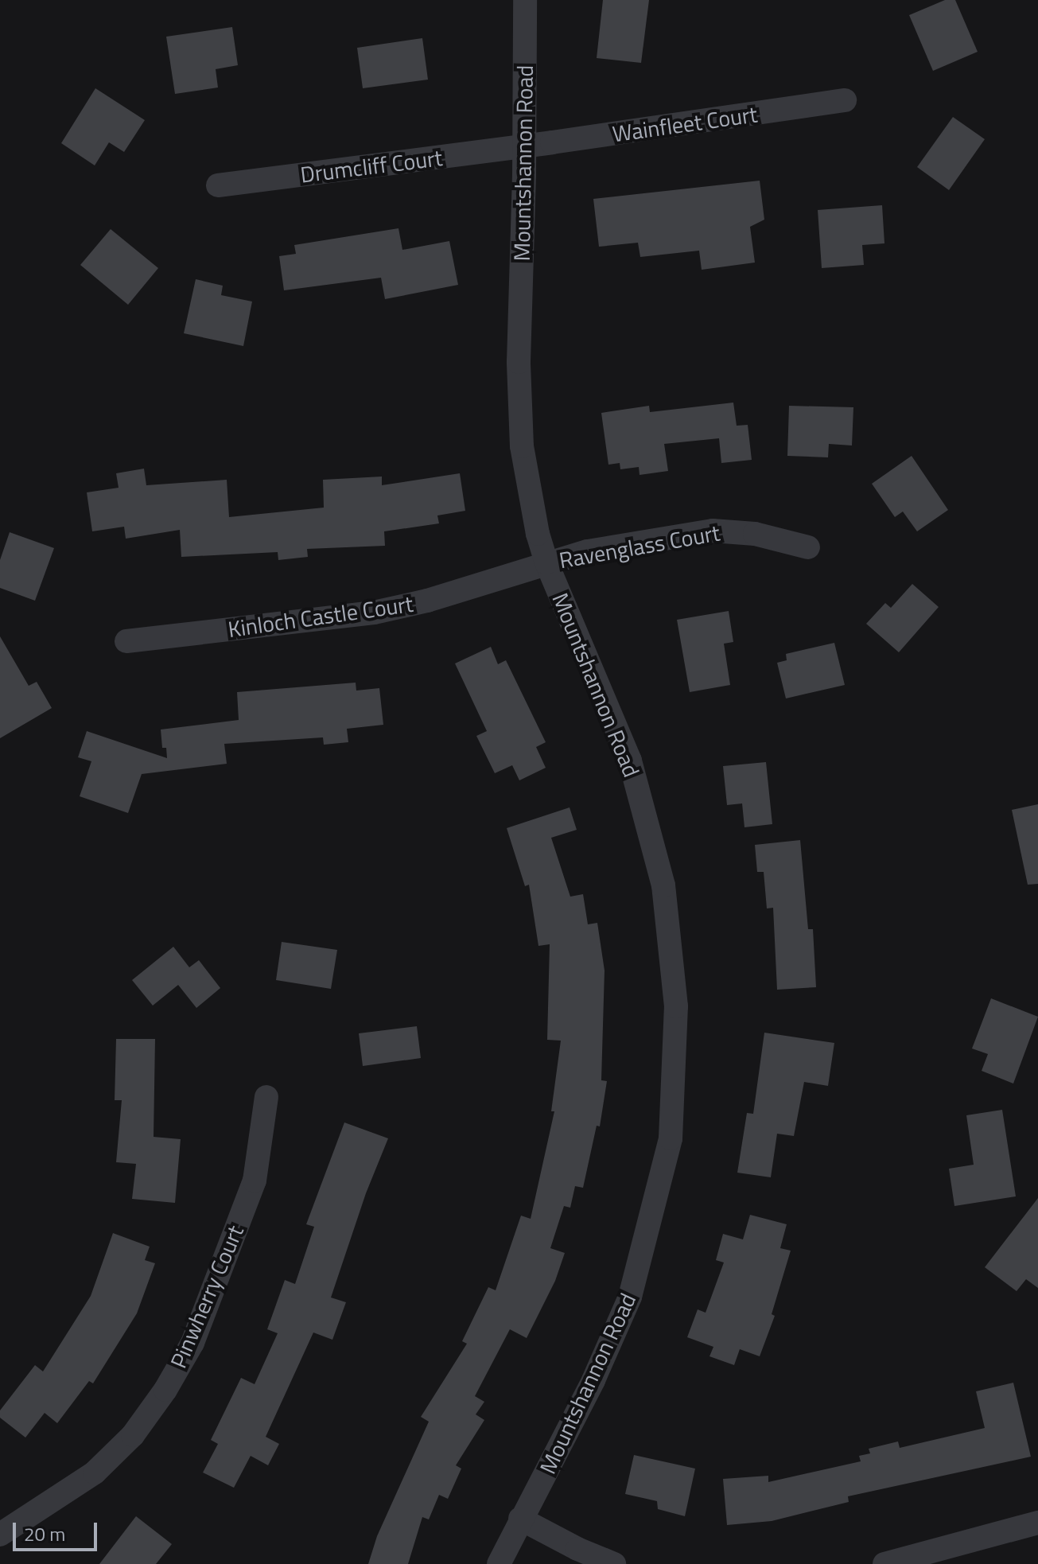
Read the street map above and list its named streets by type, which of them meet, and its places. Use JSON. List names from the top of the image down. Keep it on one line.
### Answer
{"streets":{"street":["Wainfleet Court","Mountshannon Road","Drumcliff Court","Ravenglass Court","Kinloch Castle Court","Pinwherry Court"]},"crossings":[["Wainfleet Court","Mountshannon Road"],["Wainfleet Court","Drumcliff Court"],["Mountshannon Road","Drumcliff Court"],["Mountshannon Road","Ravenglass Court"],["Mountshannon Road","Kinloch Castle Court"],["Ravenglass Court","Kinloch Castle Court"]],"scale_bar":"20 m"}
